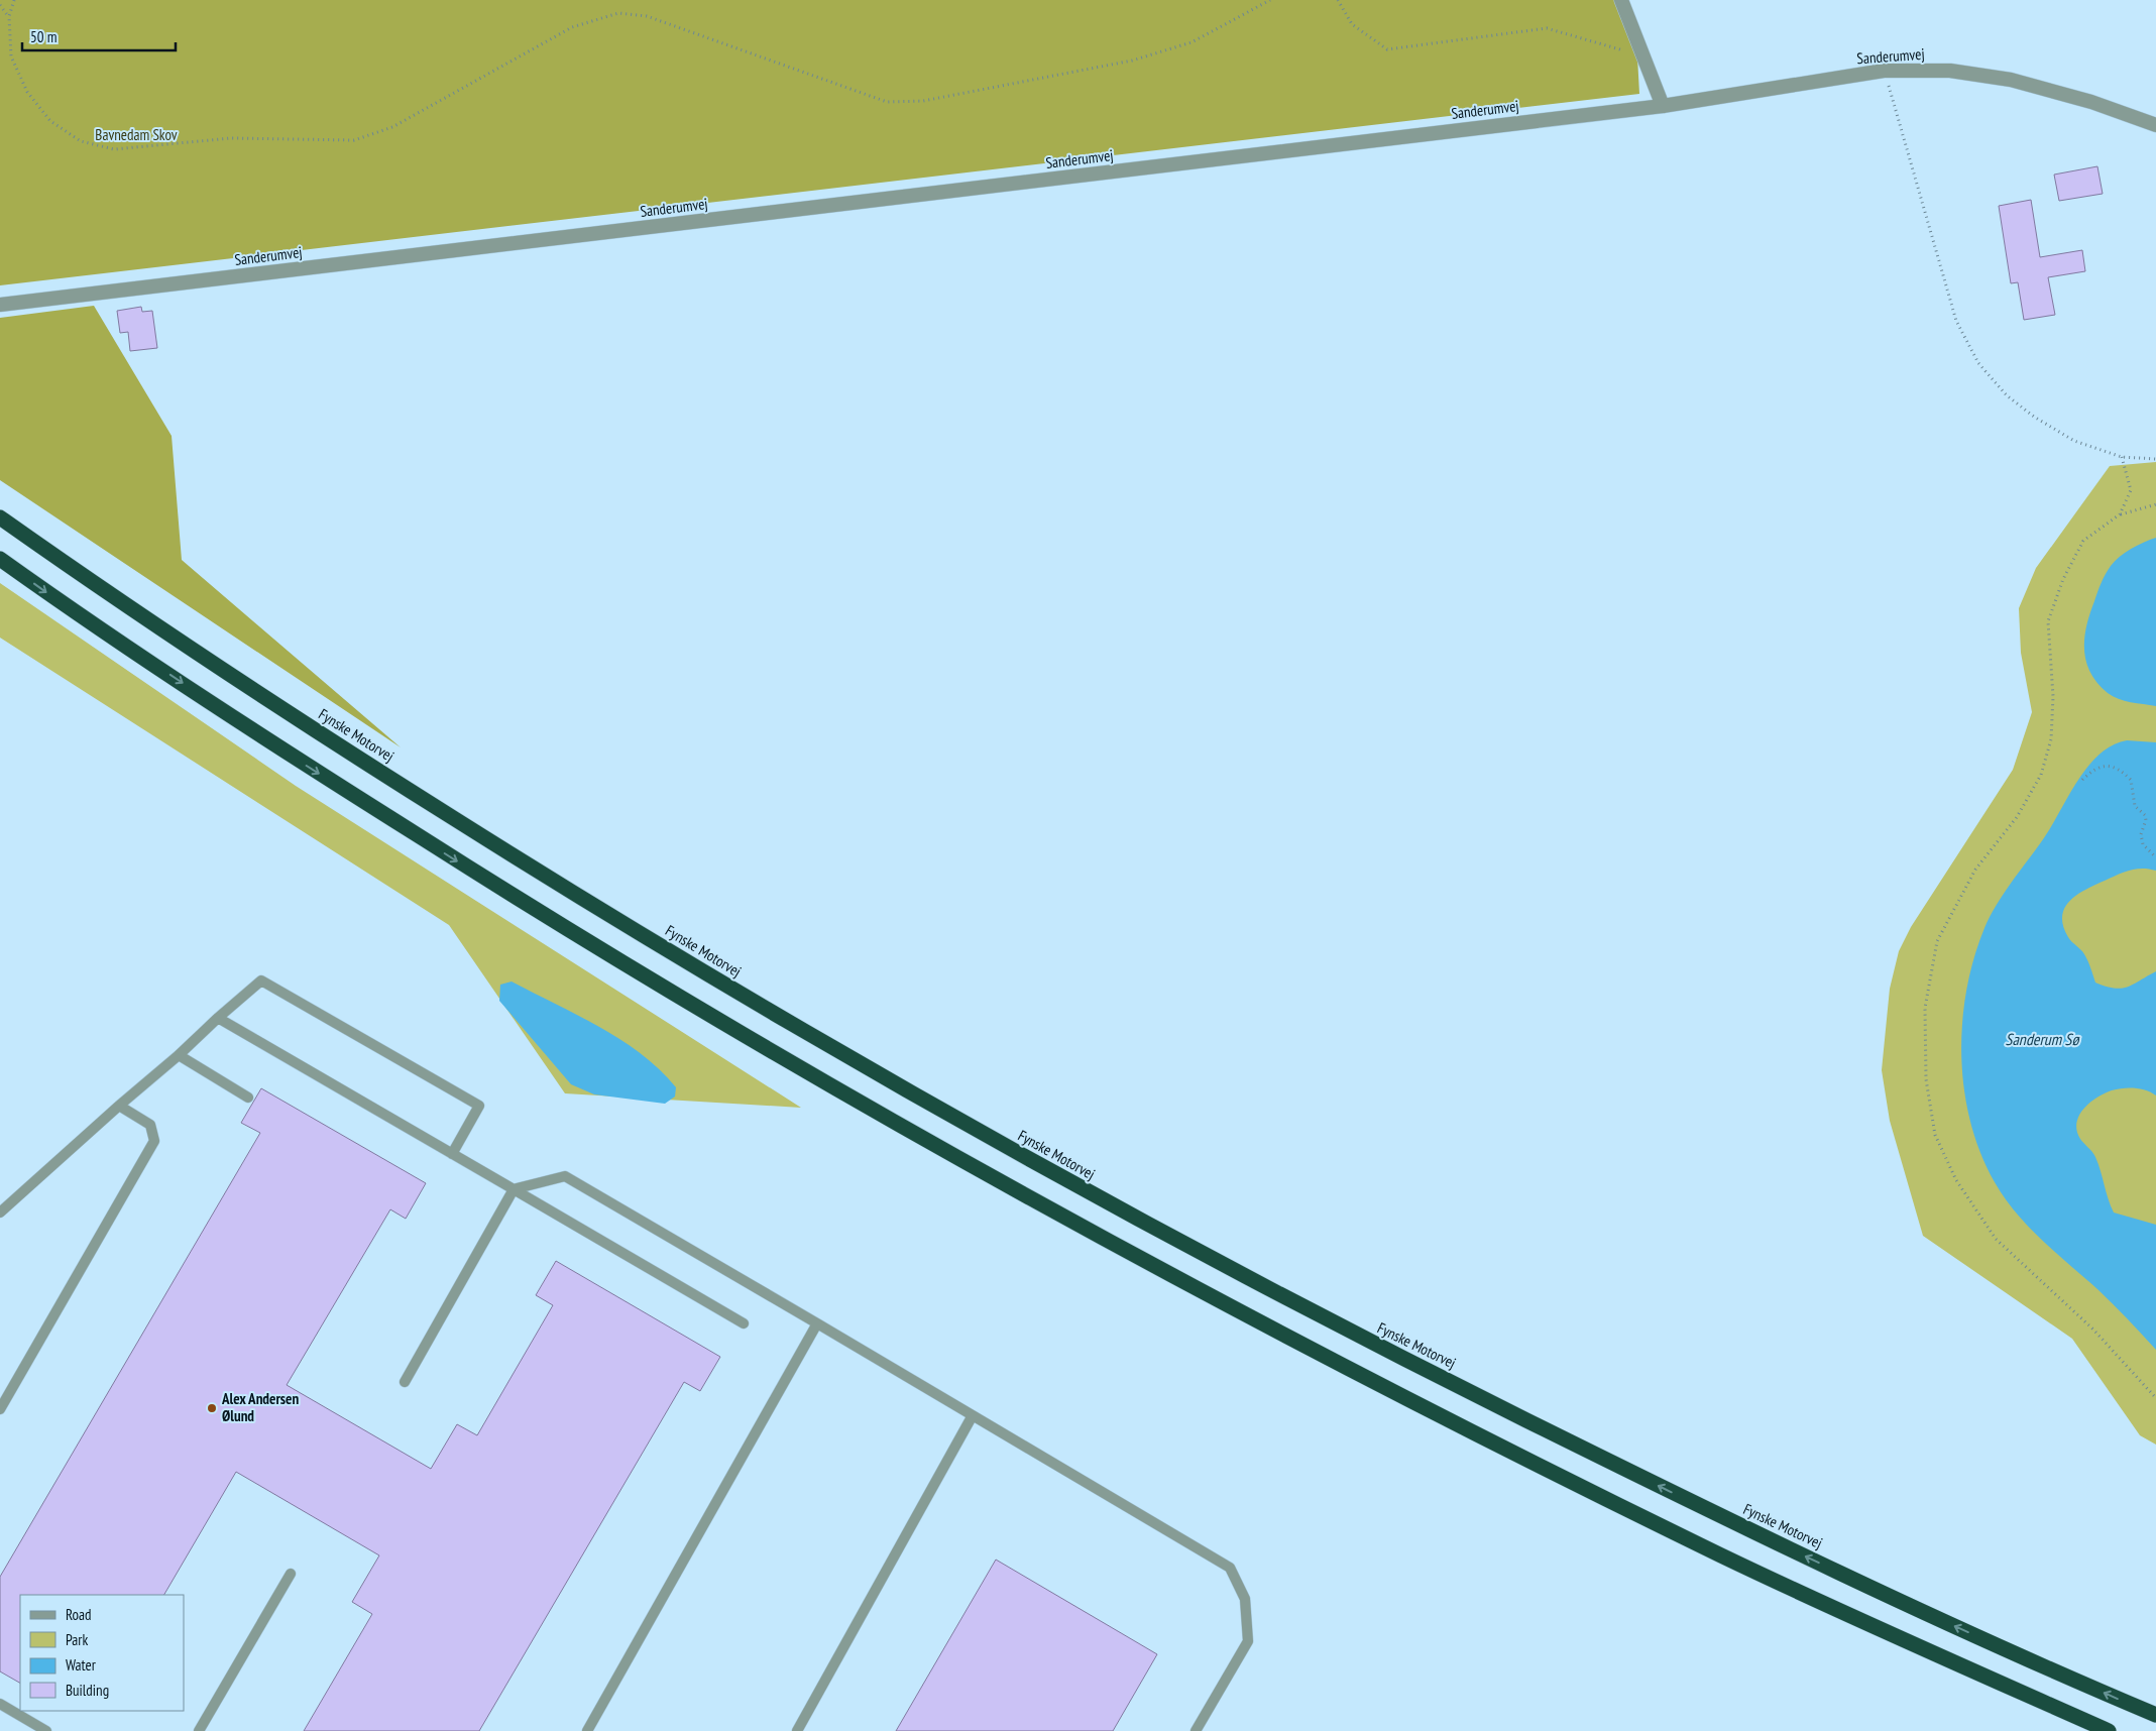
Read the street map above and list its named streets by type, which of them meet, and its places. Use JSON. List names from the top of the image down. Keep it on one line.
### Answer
{"streets":{"highway":["Fynske Motorvej"],"street":["Sanderumvej"]},"water":["Sanderum Sø"],"parks":["Bavnedam Skov"],"places":["Alex Andersen Ølund"],"legend":["Road","Park","Water","Building"],"scale_bar":"50 m"}
